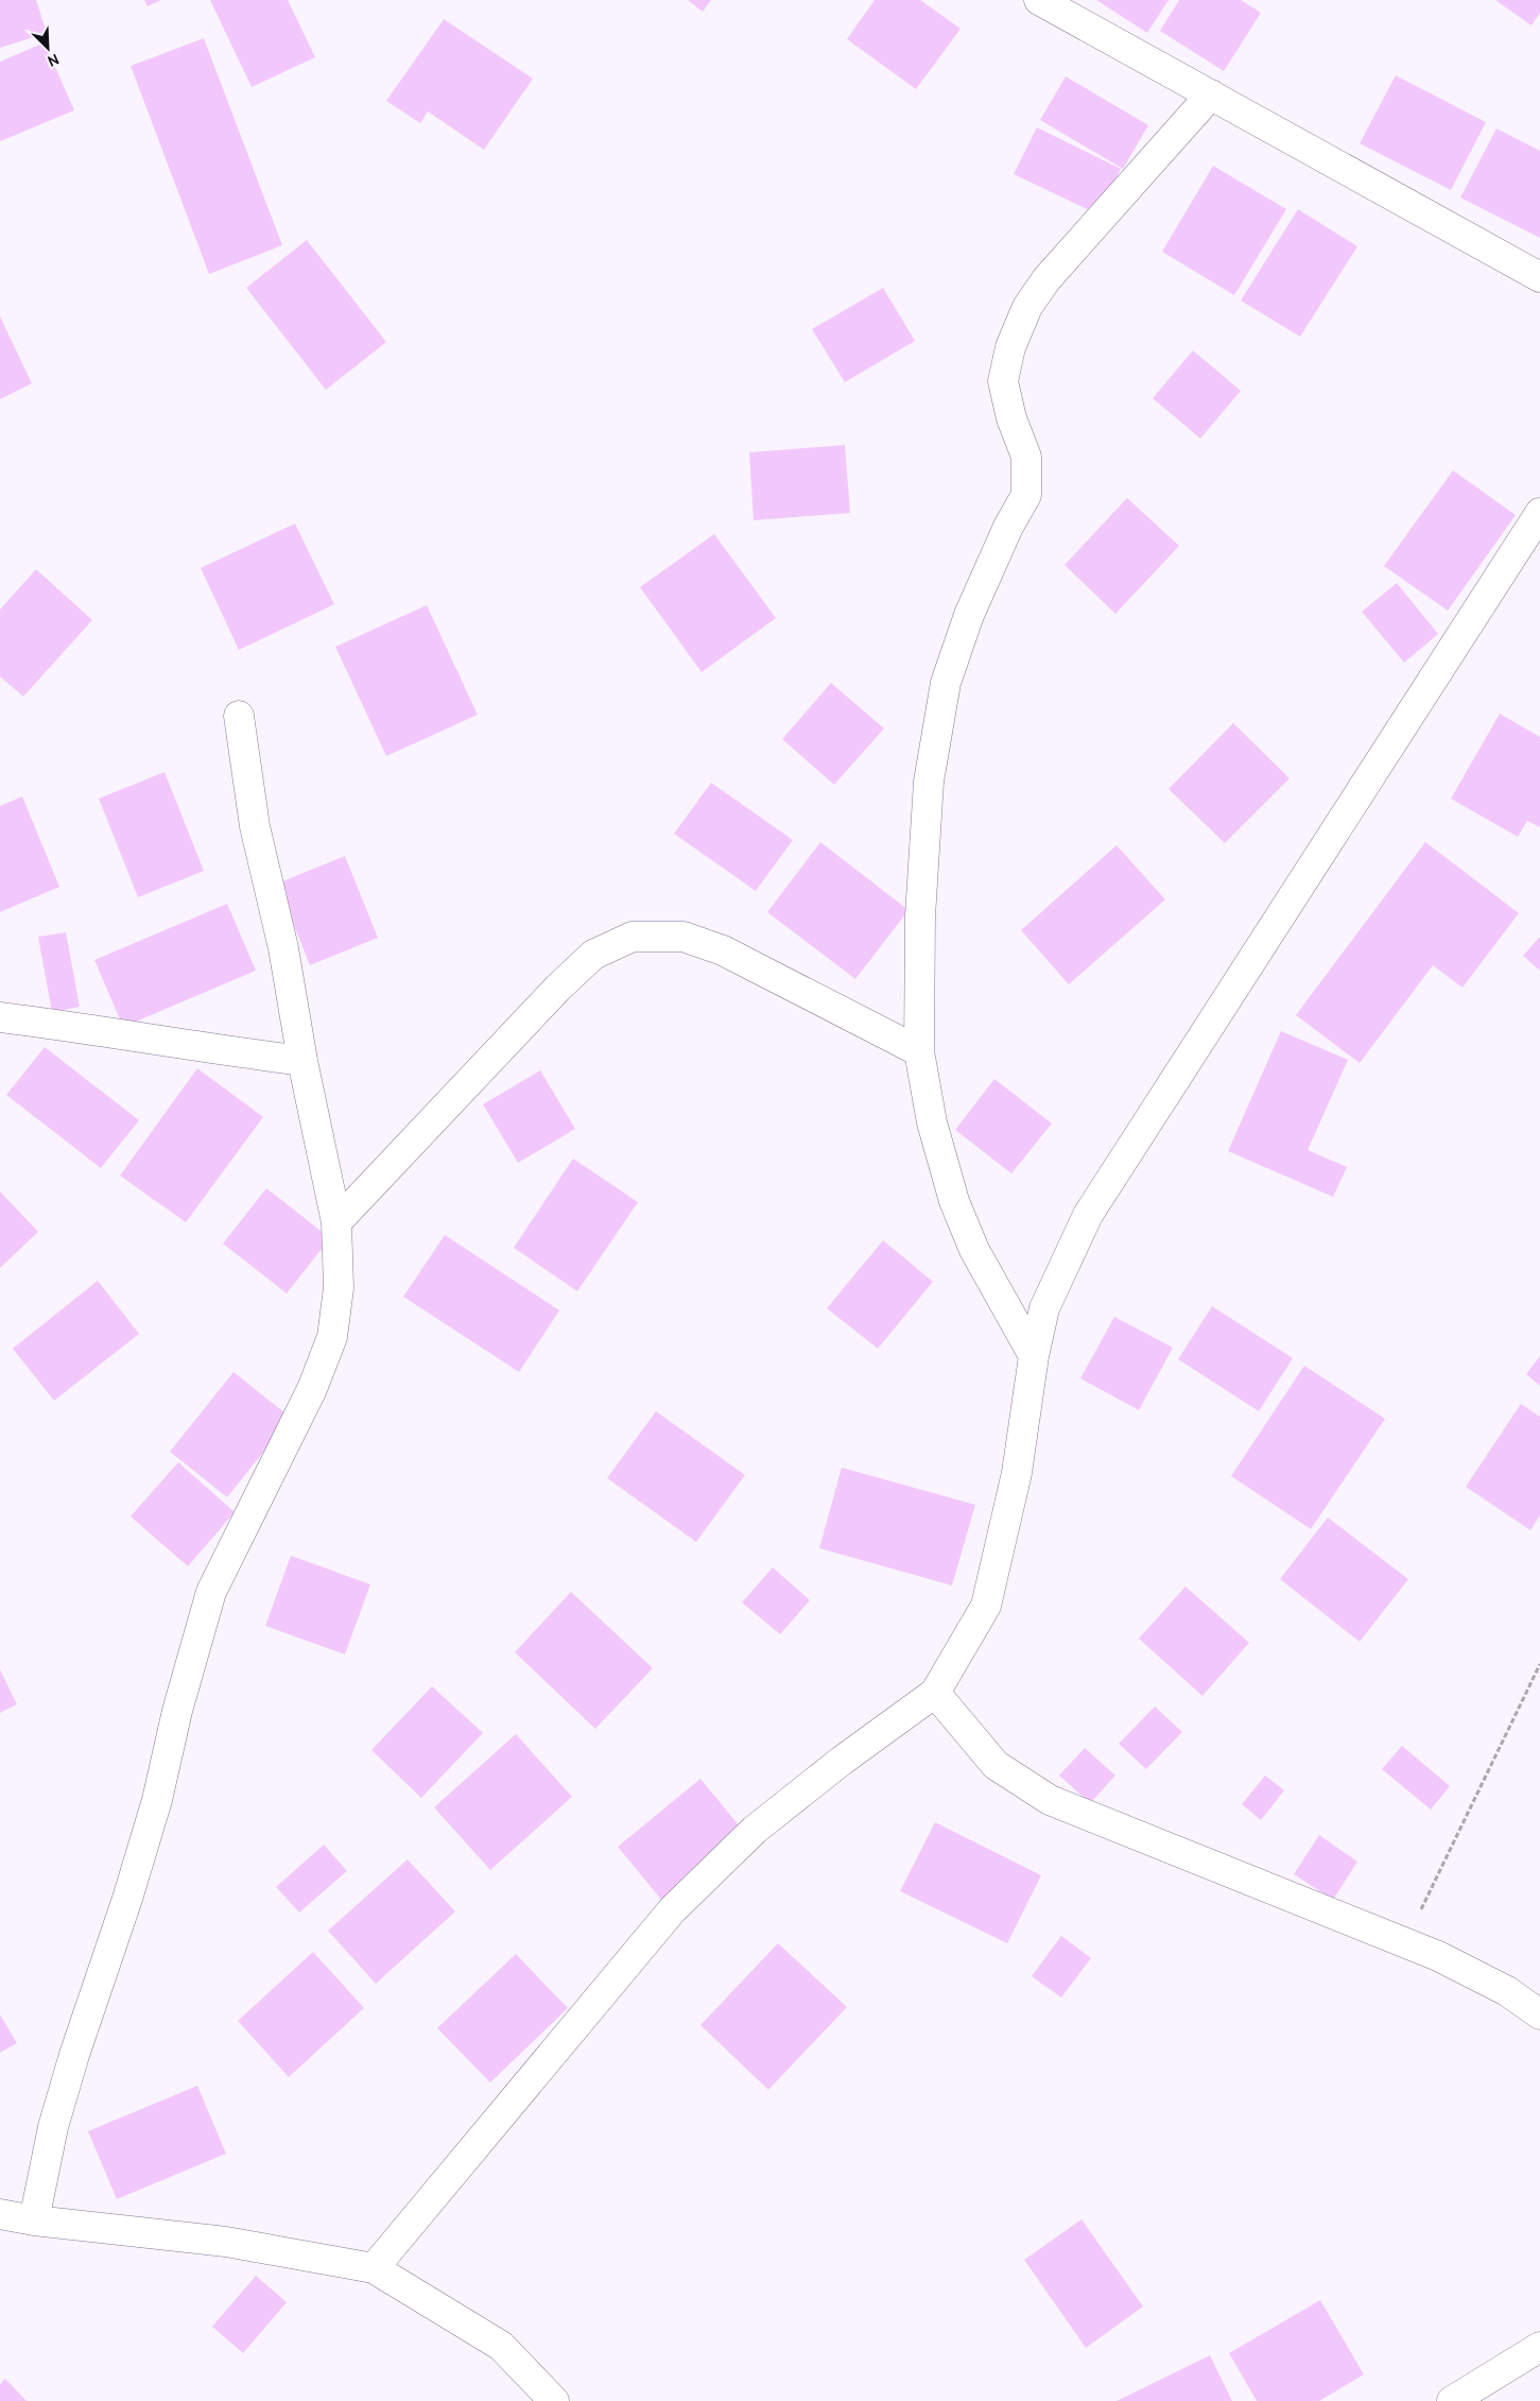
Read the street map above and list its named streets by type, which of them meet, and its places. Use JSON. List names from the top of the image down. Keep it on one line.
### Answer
{"north":"bottom right"}
